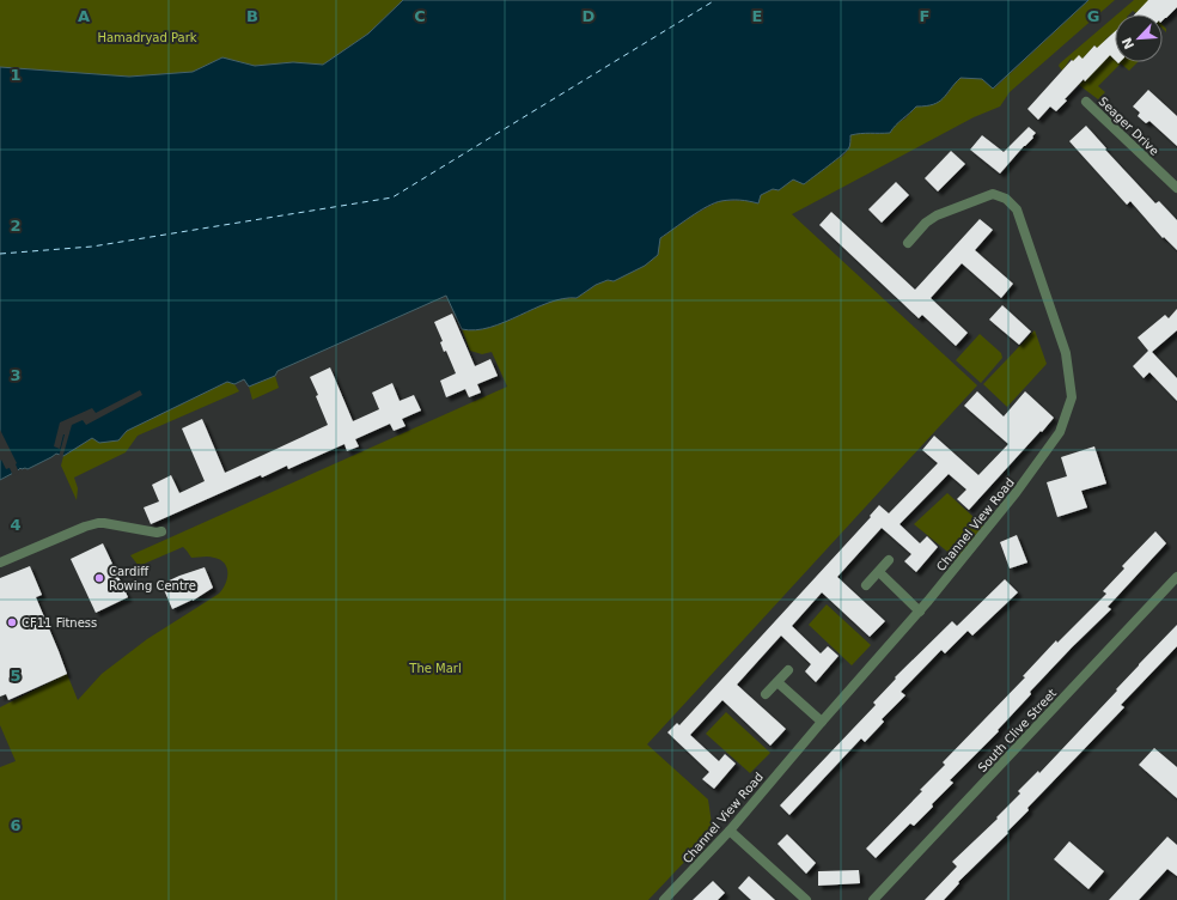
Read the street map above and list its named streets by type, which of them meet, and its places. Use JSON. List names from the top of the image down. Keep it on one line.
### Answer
{"streets":{"street":["Seager Drive","Channel View Road","South Clive Street"]},"parks":["Hamadryad Park","The Marl"],"places":["Cardiff Rowing Centre","CF11 Fitness"],"north":"bottom left","grid":{"columns":["A","B","C","D","E","F","G"],"rows":["1","2","3","4","5","6"]}}
